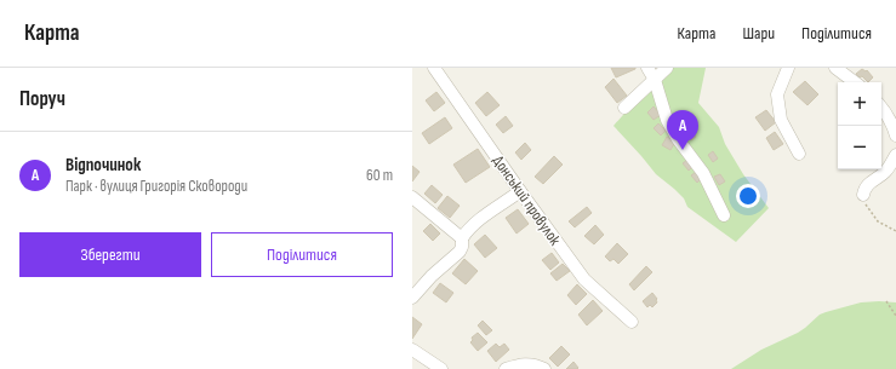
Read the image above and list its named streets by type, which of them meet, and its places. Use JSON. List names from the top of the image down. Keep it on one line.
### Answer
{"streets":{"street":["Донський провулок"]},"page":{"header":"Карта","nav":["Карта","Шари","Поділитися"],"heading":"Поруч","map_buttons":["+","−"],"pins":"A","list":[{"mark":"A","name":"Відпочинок","note":"Парк · вулиця Григорія Сковороди","value":"60 m"}],"buttons":["Зберегти","Поділитися"]}}
